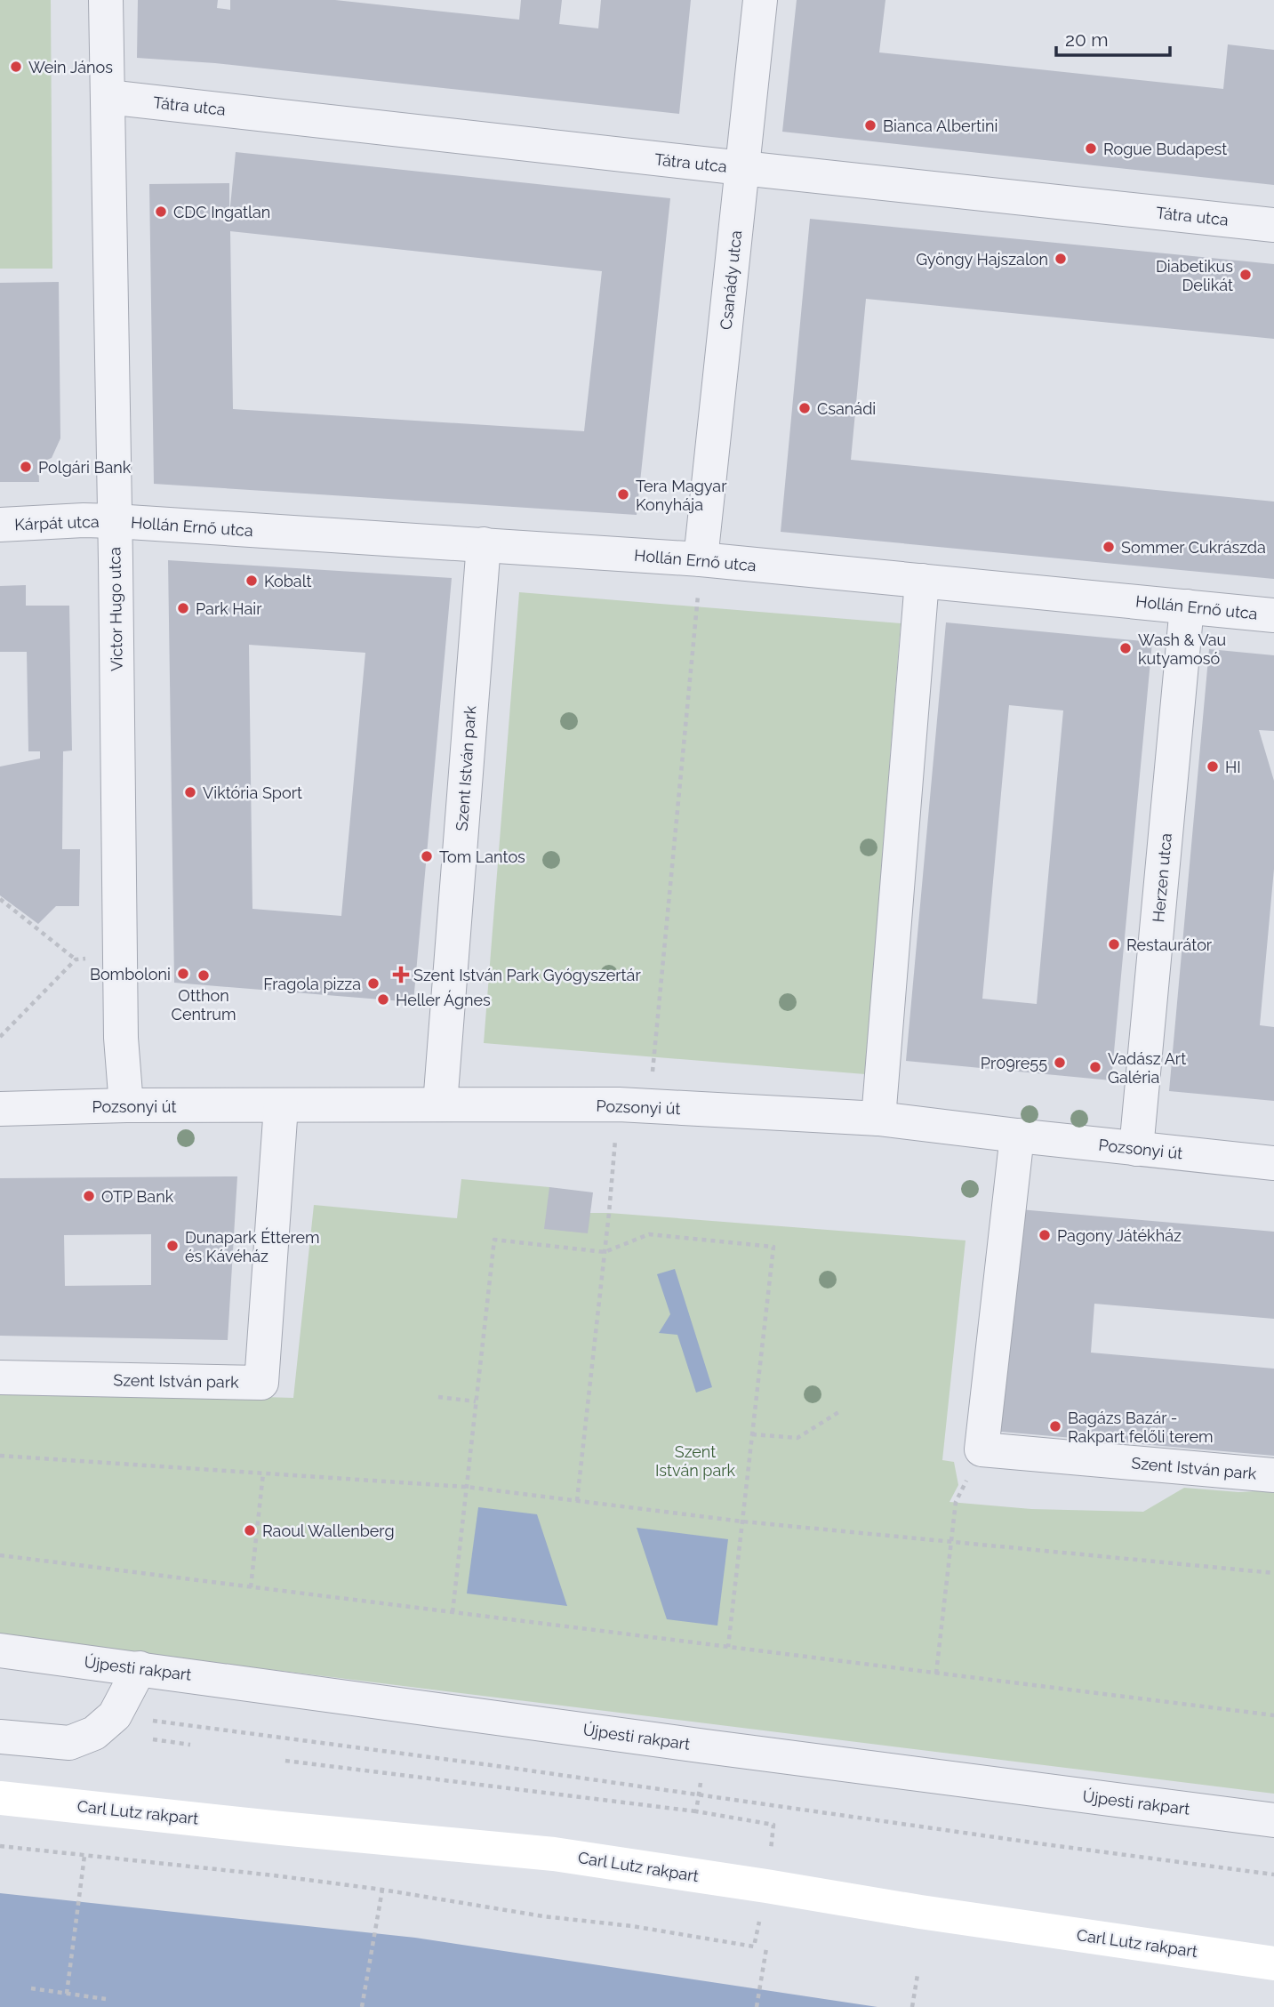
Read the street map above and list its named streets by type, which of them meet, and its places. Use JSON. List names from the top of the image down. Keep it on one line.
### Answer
{"streets":{"main road":["Carl Lutz rakpart"],"street":["Tátra utca","Csanády utca","Kárpát utca","Hollán Ernő utca","Victor Hugo utca","Szent István park","Herzen utca","Pozsonyi út","Újpesti rakpart"]},"crossings":[["Tátra utca","Csanády utca"],["Tátra utca","Victor Hugo utca"],["Csanády utca","Hollán Ernő utca"],["Kárpát utca","Hollán Ernő utca"],["Kárpát utca","Victor Hugo utca"],["Hollán Ernő utca","Victor Hugo utca"],["Hollán Ernő utca","Szent István park"],["Hollán Ernő utca","Herzen utca"],["Victor Hugo utca","Pozsonyi út"],["Szent István park","Pozsonyi út"],["Herzen utca","Pozsonyi út"]],"parks":["Szent István park"],"places":{"other":["Wein János","Bianca Albertini","Rogue Budapest","CDC Ingatlan","Gyöngy Hajszalon","Diabetikus Delikát","Csanádi","Polgári Bank","Tera Magyar Konyhája","Sommer Cukrászda","Kobalt","Park Hair","Wash & Vau kutyamosó","HI","Viktória Sport","Tom Lantos","Restaurátor","Bomboloni","Otthon Centrum","Fragola pizza","Heller Ágnes","Pr09re55","Vadász Art Galéria","OTP Bank","Pagony Játékház","Dunapark Étterem és Kávéház","Bagázs Bazár - Rakpart felőli terem","Raoul Wallenberg"],"health":["Szent István Park Gyógyszertár"]},"scale_bar":"20 m"}
